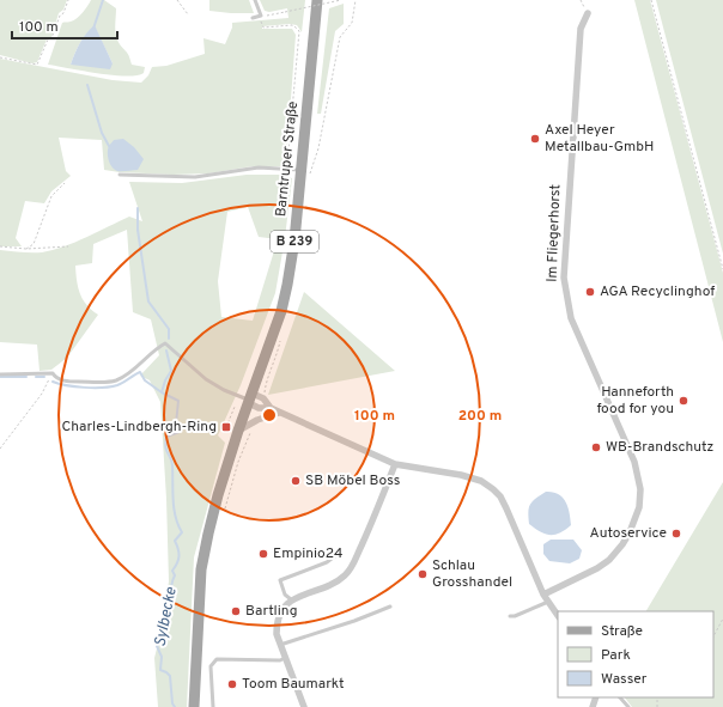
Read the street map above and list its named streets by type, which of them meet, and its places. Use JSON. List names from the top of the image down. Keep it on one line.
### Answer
{"streets":{"main road":["Barntruper Straße","B 239"],"street":["Im Fliegerhorst"]},"water":["Sylbecke"],"places":{"other":["Axel Heyer Metallbau-GmbH","AGA Recyclinghof","Hanneforth food for you","WB-Brandschutz","SB Möbel Boss","Autoservice","Empinio24","Schlau Grosshandel","Bartling","Toom Baumarkt"],"transit":["Charles-Lindbergh-Ring"]},"legend":["Straße","Park","Wasser"],"scale_bar":"100 m","rings":["100 m","200 m"]}
